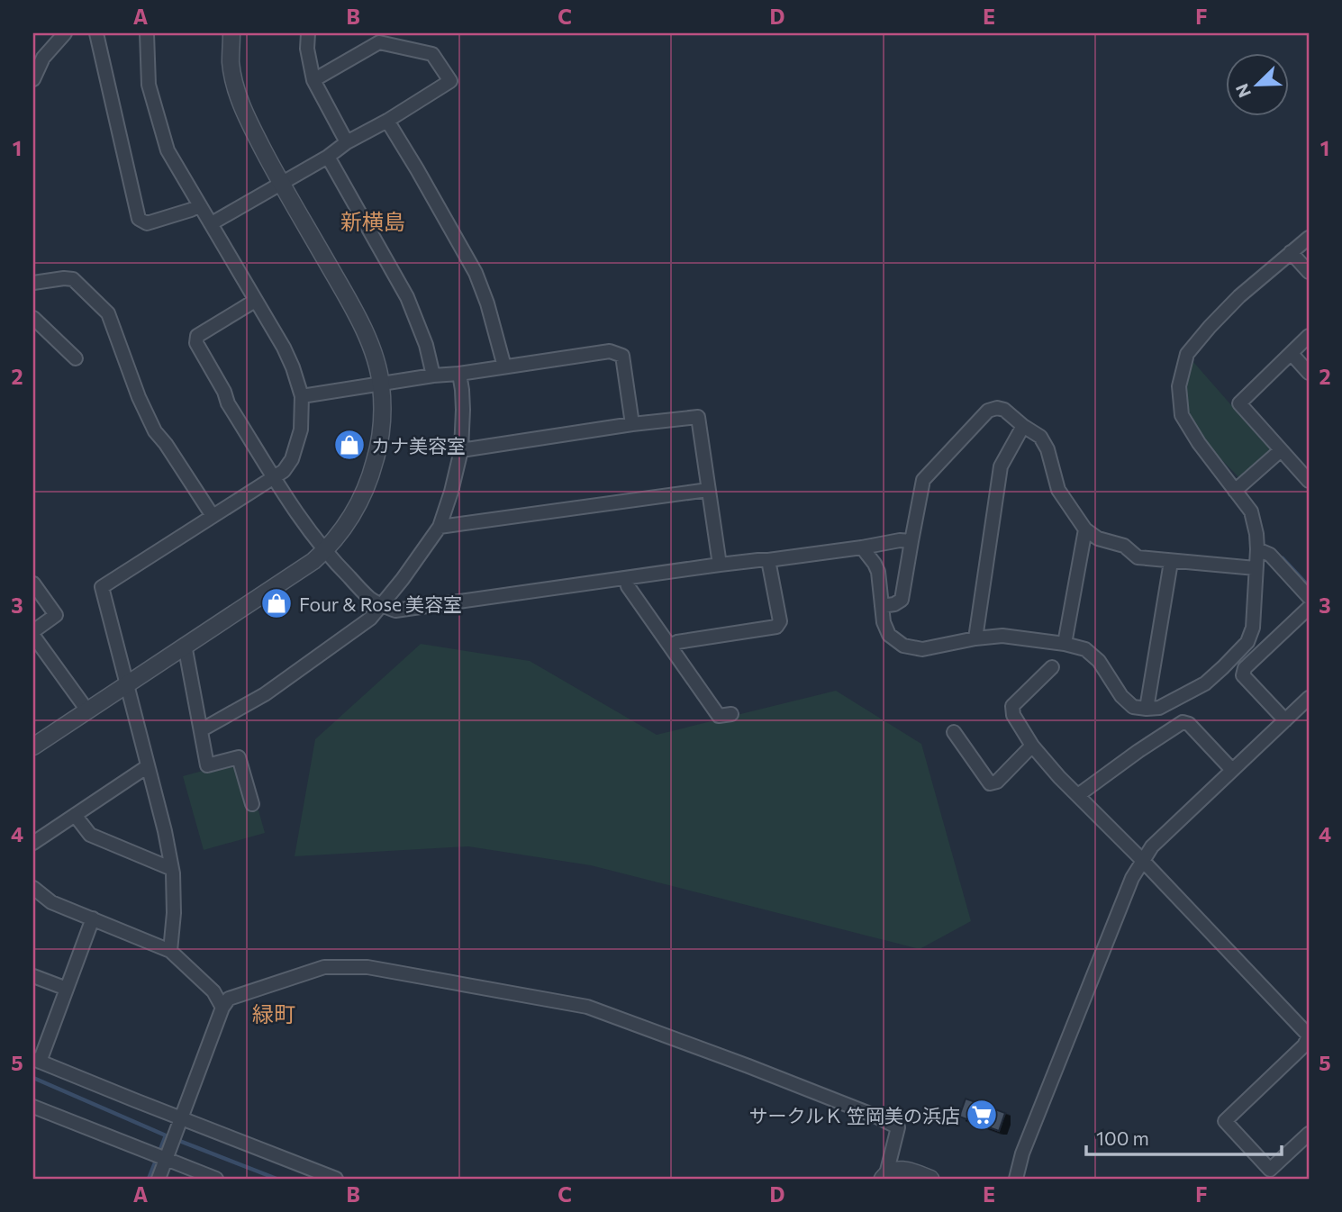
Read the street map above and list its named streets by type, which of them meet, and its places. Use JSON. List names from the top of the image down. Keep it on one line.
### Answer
{"districts":["新横島","緑町"],"places":{"shop":["カナ美容室","Four & Rose 美容室"],"supermarket":["サークルＫ 笠岡美の浜店"]},"scale_bar":"100 m","north":"bottom left","grid":{"columns":["A","B","C","D","E","F"],"rows":["1","2","3","4","5"]}}
